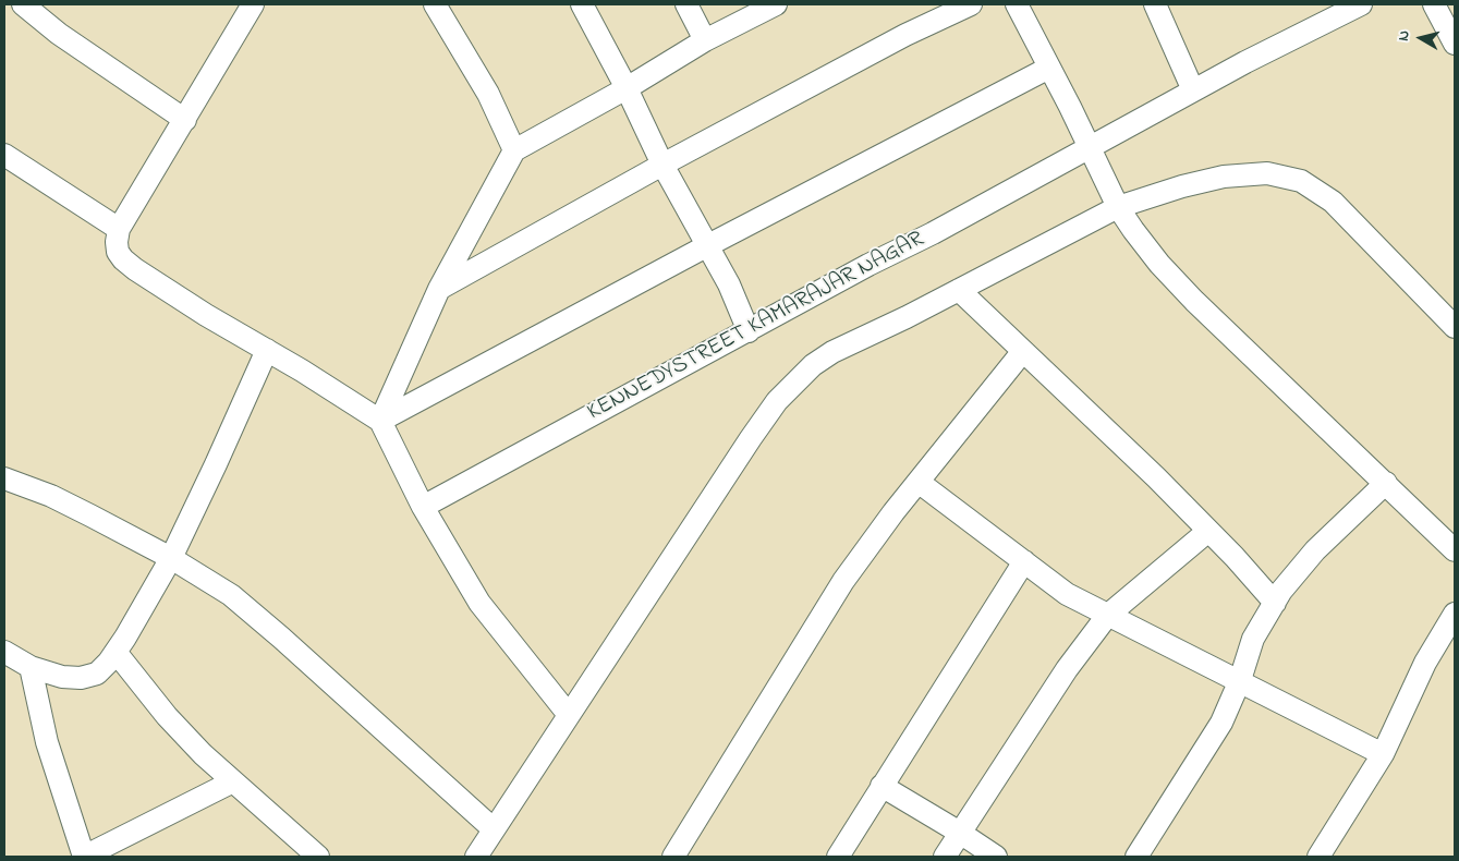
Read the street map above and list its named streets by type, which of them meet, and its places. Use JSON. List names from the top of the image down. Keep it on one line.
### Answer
{"streets":{"street":["KENNEDYSTREET KAMARAJAR NAGAR"]},"north":"left"}
